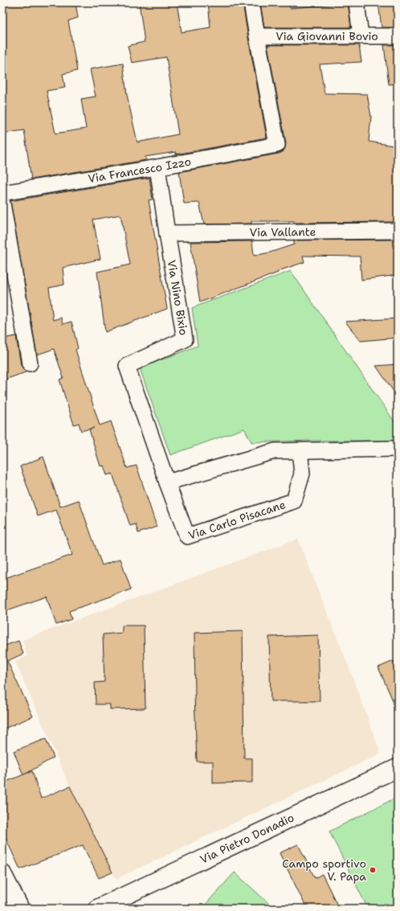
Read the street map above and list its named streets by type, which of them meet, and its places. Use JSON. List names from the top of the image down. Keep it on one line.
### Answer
{"streets":{"main road":["Via Pietro Donadio"],"street":["Via Giovanni Bovio","Via Francesco Izzo","Via Vallante","Via Nino Bixio","Via Carlo Pisacane"]},"crossings":[["Via Giovanni Bovio","Via Francesco Izzo"],["Via Francesco Izzo","Via Nino Bixio"],["Via Vallante","Via Nino Bixio"],["Via Nino Bixio","Via Carlo Pisacane"]],"places":["Campo sportivo V. Papa"]}
